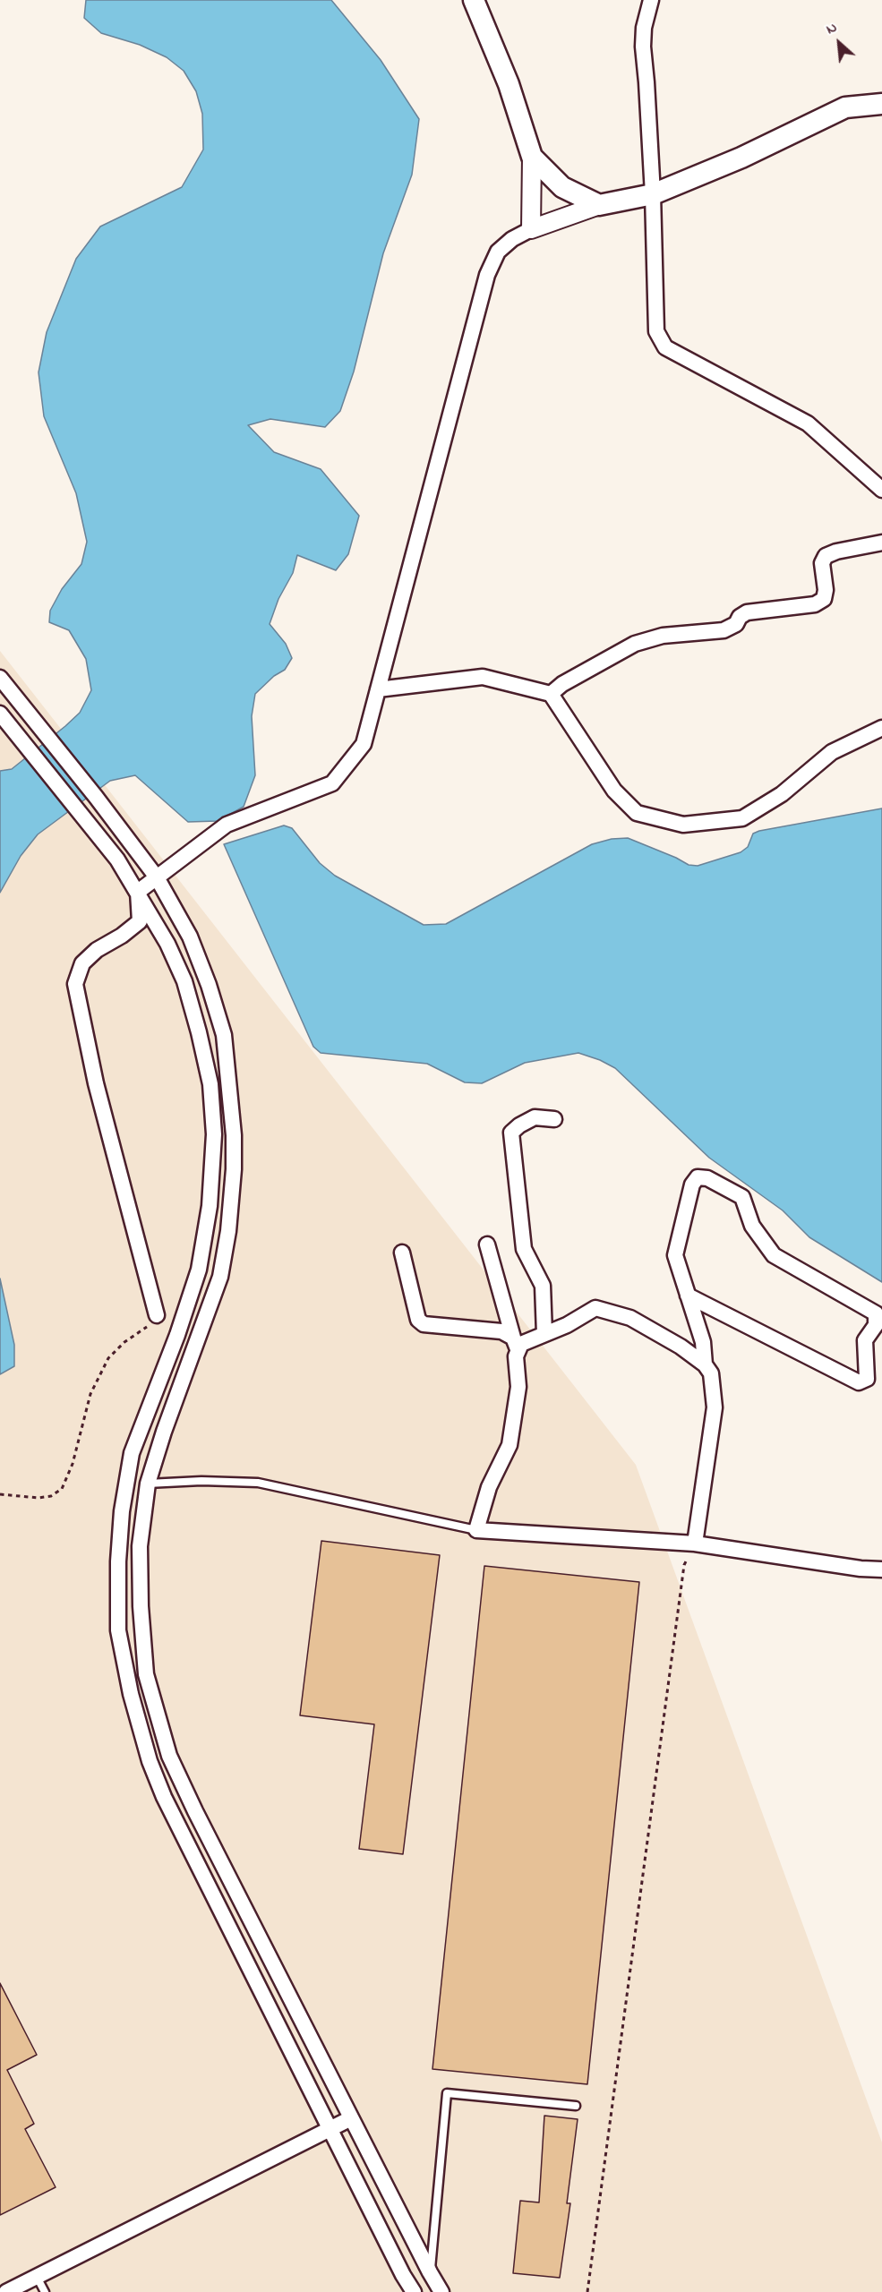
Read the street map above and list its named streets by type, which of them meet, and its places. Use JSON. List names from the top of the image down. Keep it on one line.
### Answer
{"north":"top left"}
